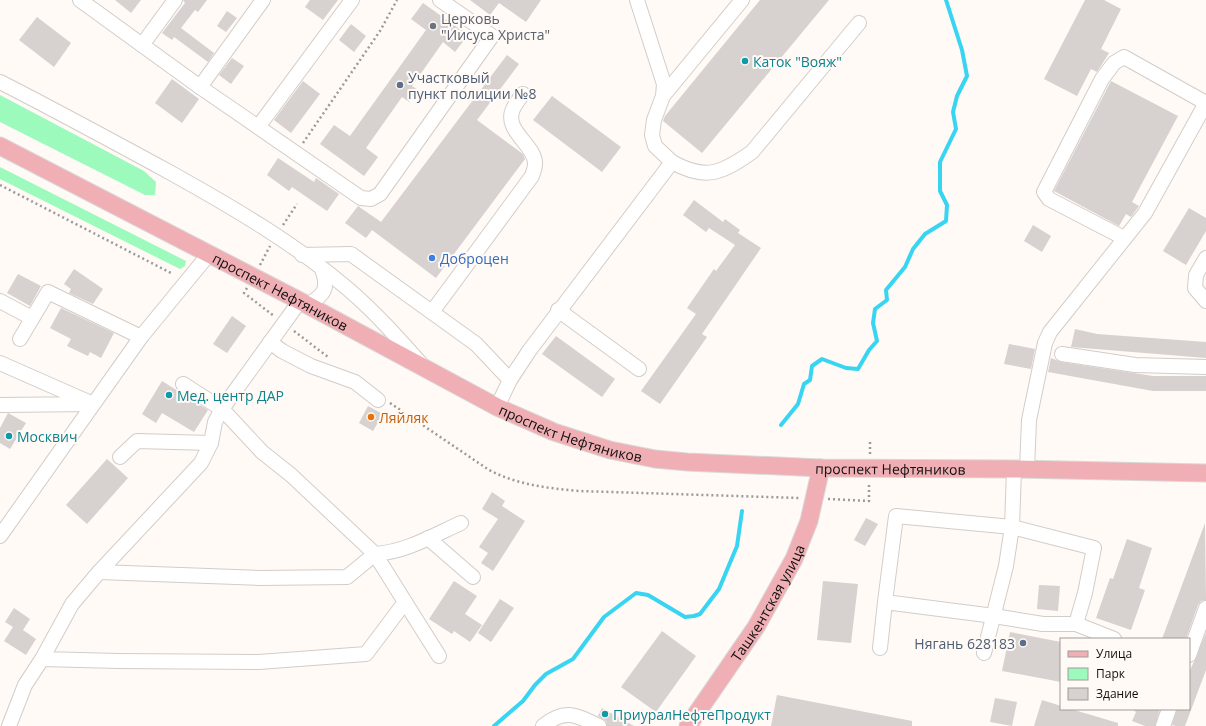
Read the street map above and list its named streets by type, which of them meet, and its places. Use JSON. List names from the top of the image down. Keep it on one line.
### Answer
{"streets":{"main road":["проспект Нефтяников","Ташкентская улица"]},"crossings":[["проспект Нефтяников","Ташкентская улица"]],"places":["Церковь \"Иисуса Христа\"","Каток \"Вояж\"","Участковый пункт полиции №8","Доброцен","Мед. центр ДАР","Ляйляк","Москвич","Нягань 628183","ПриуралНефтеПродукт"],"legend":["Улица","Парк","Здание"]}
